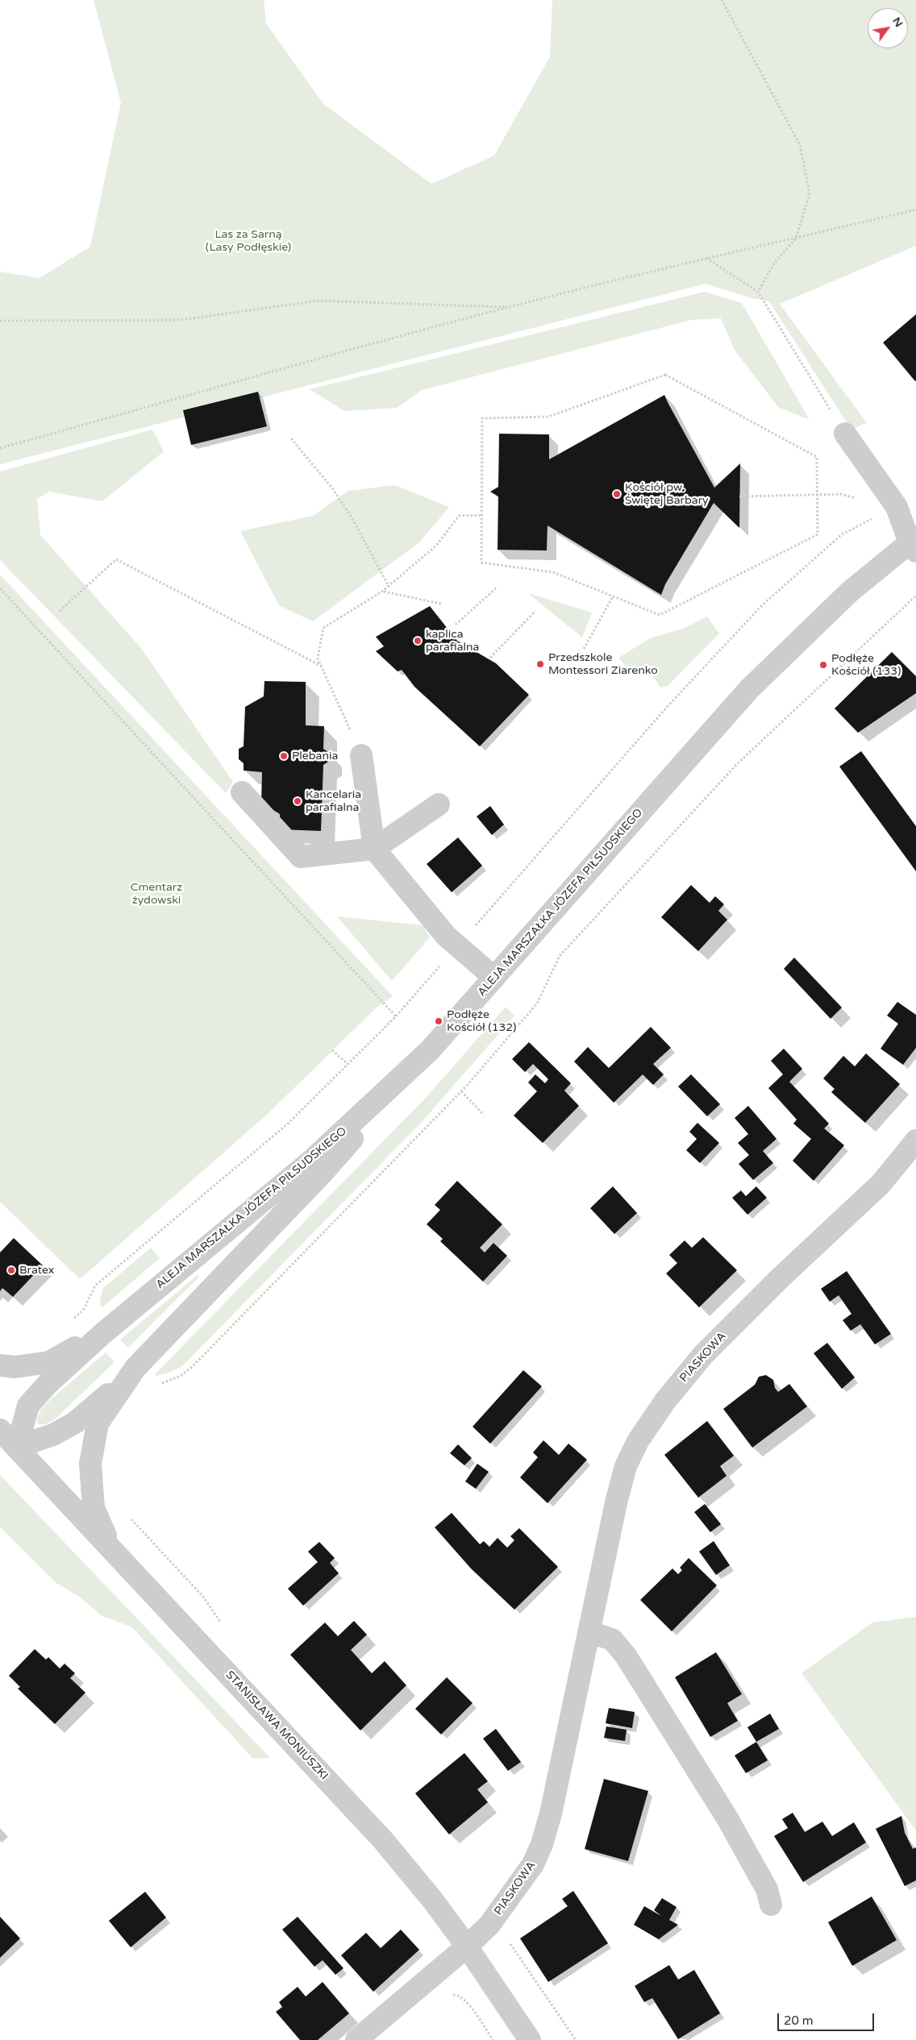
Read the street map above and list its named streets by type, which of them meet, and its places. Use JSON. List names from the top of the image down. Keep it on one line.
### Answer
{"streets":{"street":["ALEJA MARSZAŁKA JÓZEFA PIŁSUDSKIEGO","PIASKOWA","STANISŁAWA MONIUSZKI"]},"crossings":[["ALEJA MARSZAŁKA JÓZEFA PIŁSUDSKIEGO","STANISŁAWA MONIUSZKI"],["PIASKOWA","STANISŁAWA MONIUSZKI"]],"parks":["Las za Sarną (Lasy Podłęskie)","Cmentarz żydowski"],"places":["Kościół pw. Świętej Barbary","kaplica parafialna","Przedszkole Montessori Ziarenko","Podłęże Kościół (133)","Plebania","Kancelaria parafialna","Podłęże Kościół (132)","Bratex"],"scale_bar":"20 m","north":"top right"}
